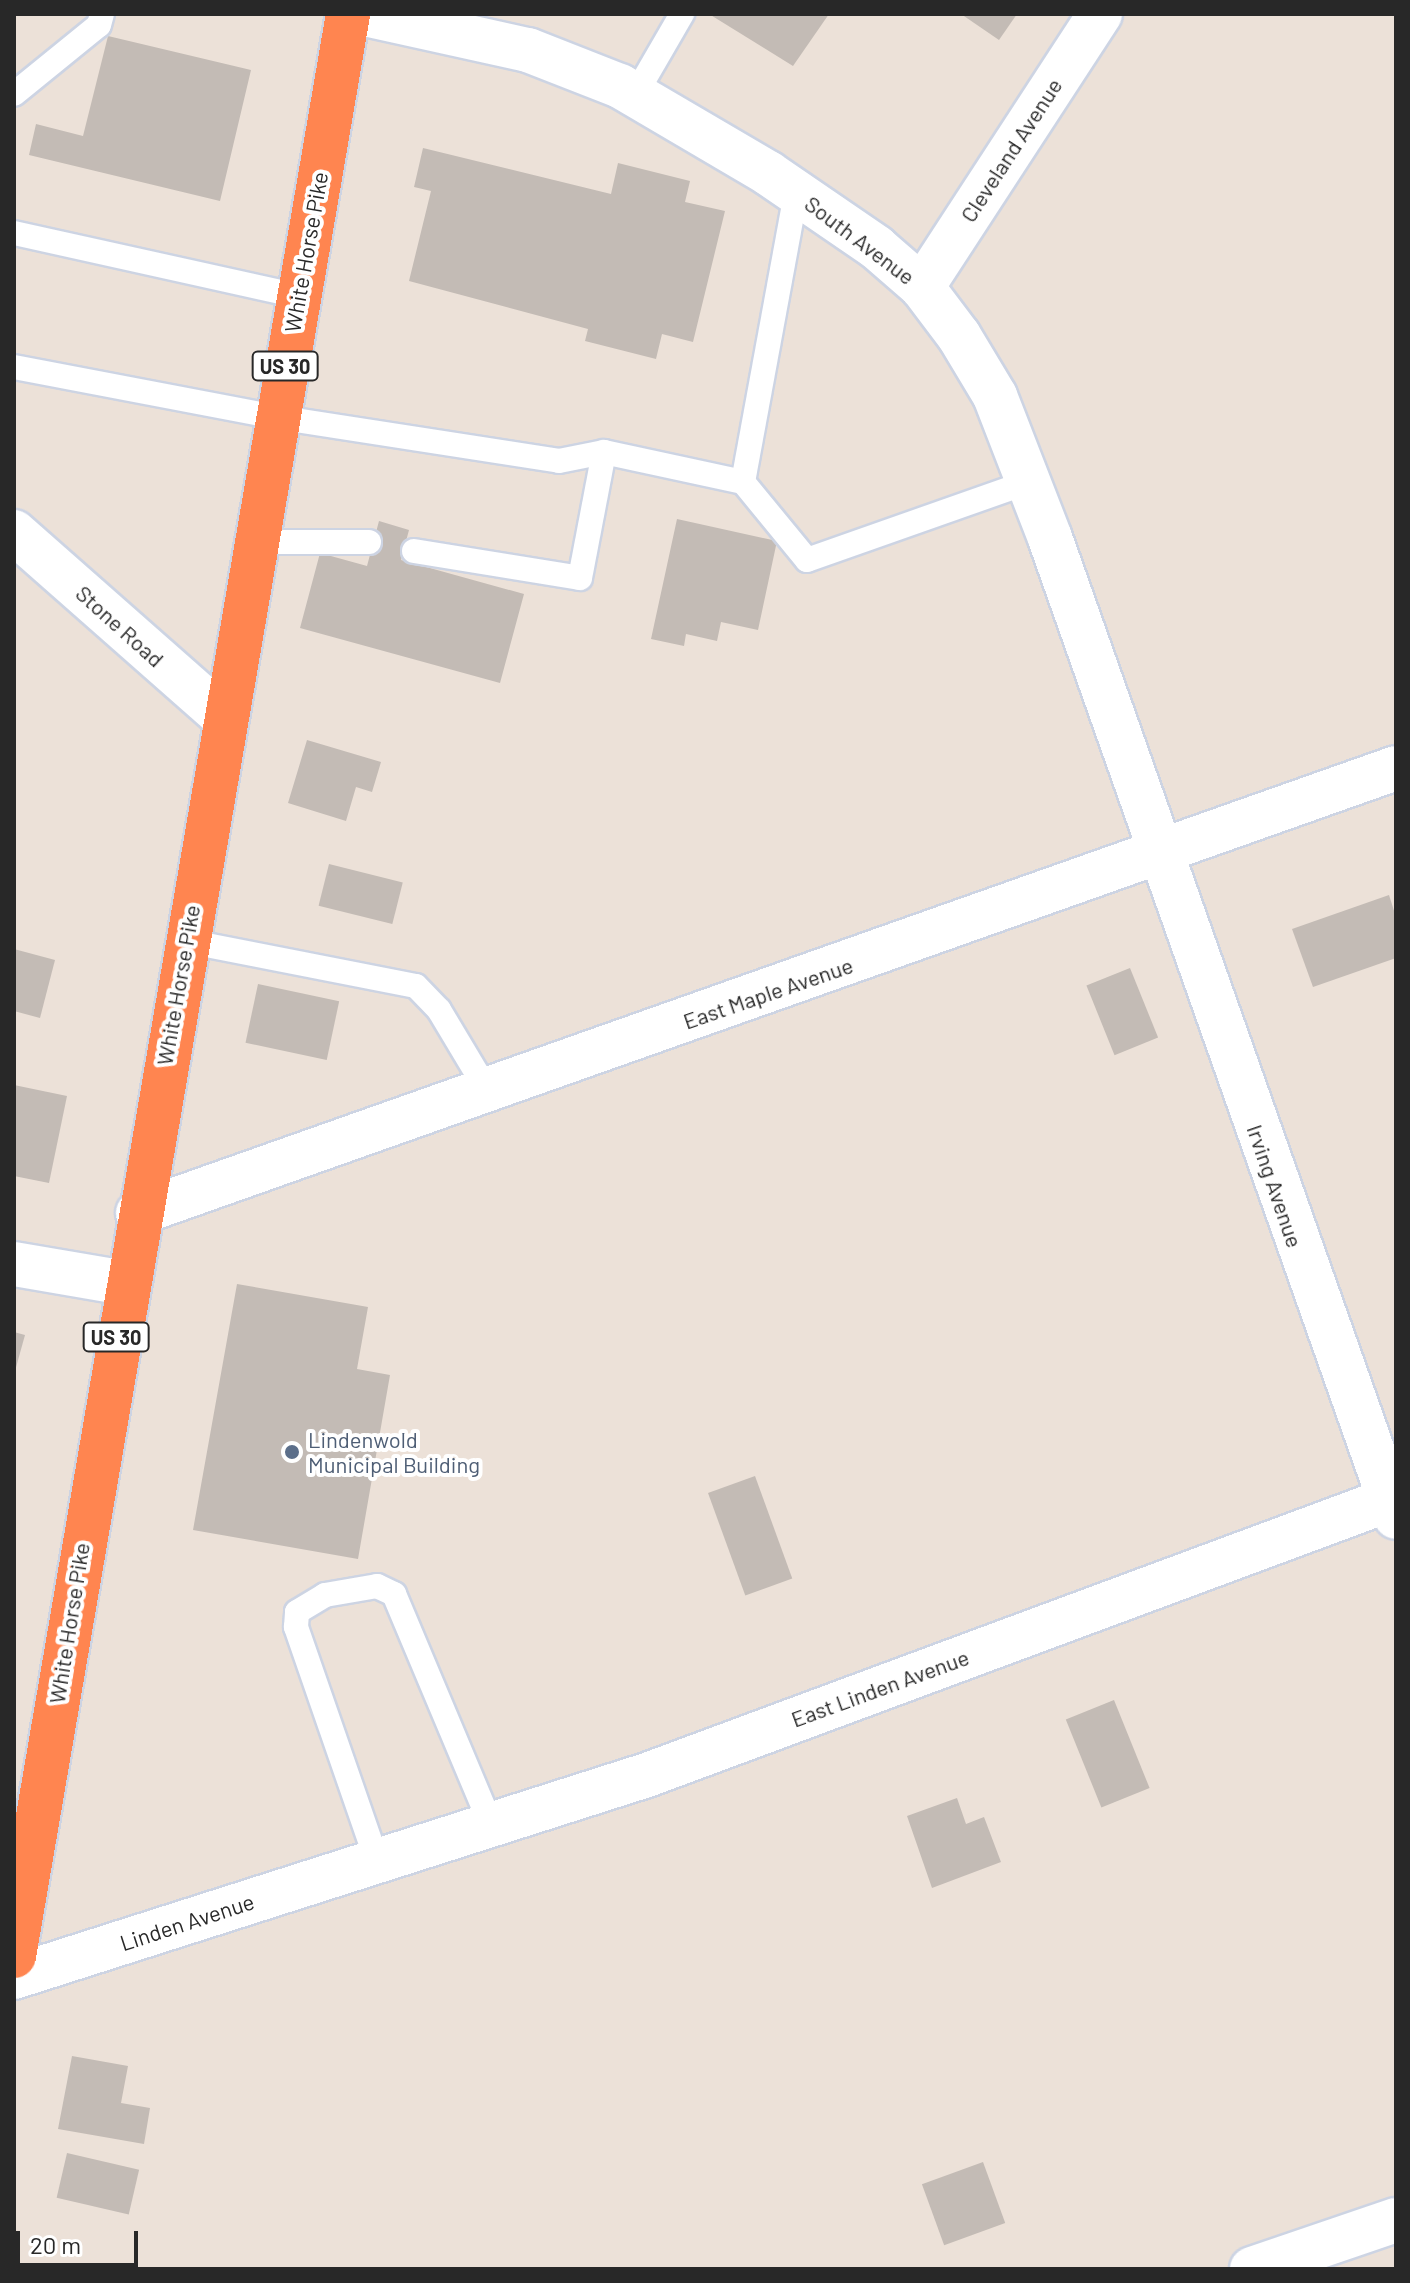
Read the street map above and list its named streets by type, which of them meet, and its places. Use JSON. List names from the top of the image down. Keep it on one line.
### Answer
{"streets":{"highway":["White Horse Pike","US 30"],"street":["Cleveland Avenue","South Avenue","Stone Road","East Maple Avenue","Irving Avenue","East Linden Avenue","Linden Avenue"]},"crossings":[["Cleveland Avenue","South Avenue"],["South Avenue","East Maple Avenue"],["South Avenue","Irving Avenue"],["White Horse Pike","Stone Road"],["White Horse Pike","East Maple Avenue"],["East Maple Avenue","Irving Avenue"],["Irving Avenue","East Linden Avenue"],["East Linden Avenue","Linden Avenue"]],"places":["Lindenwold Municipal Building"],"scale_bar":"20 m"}
